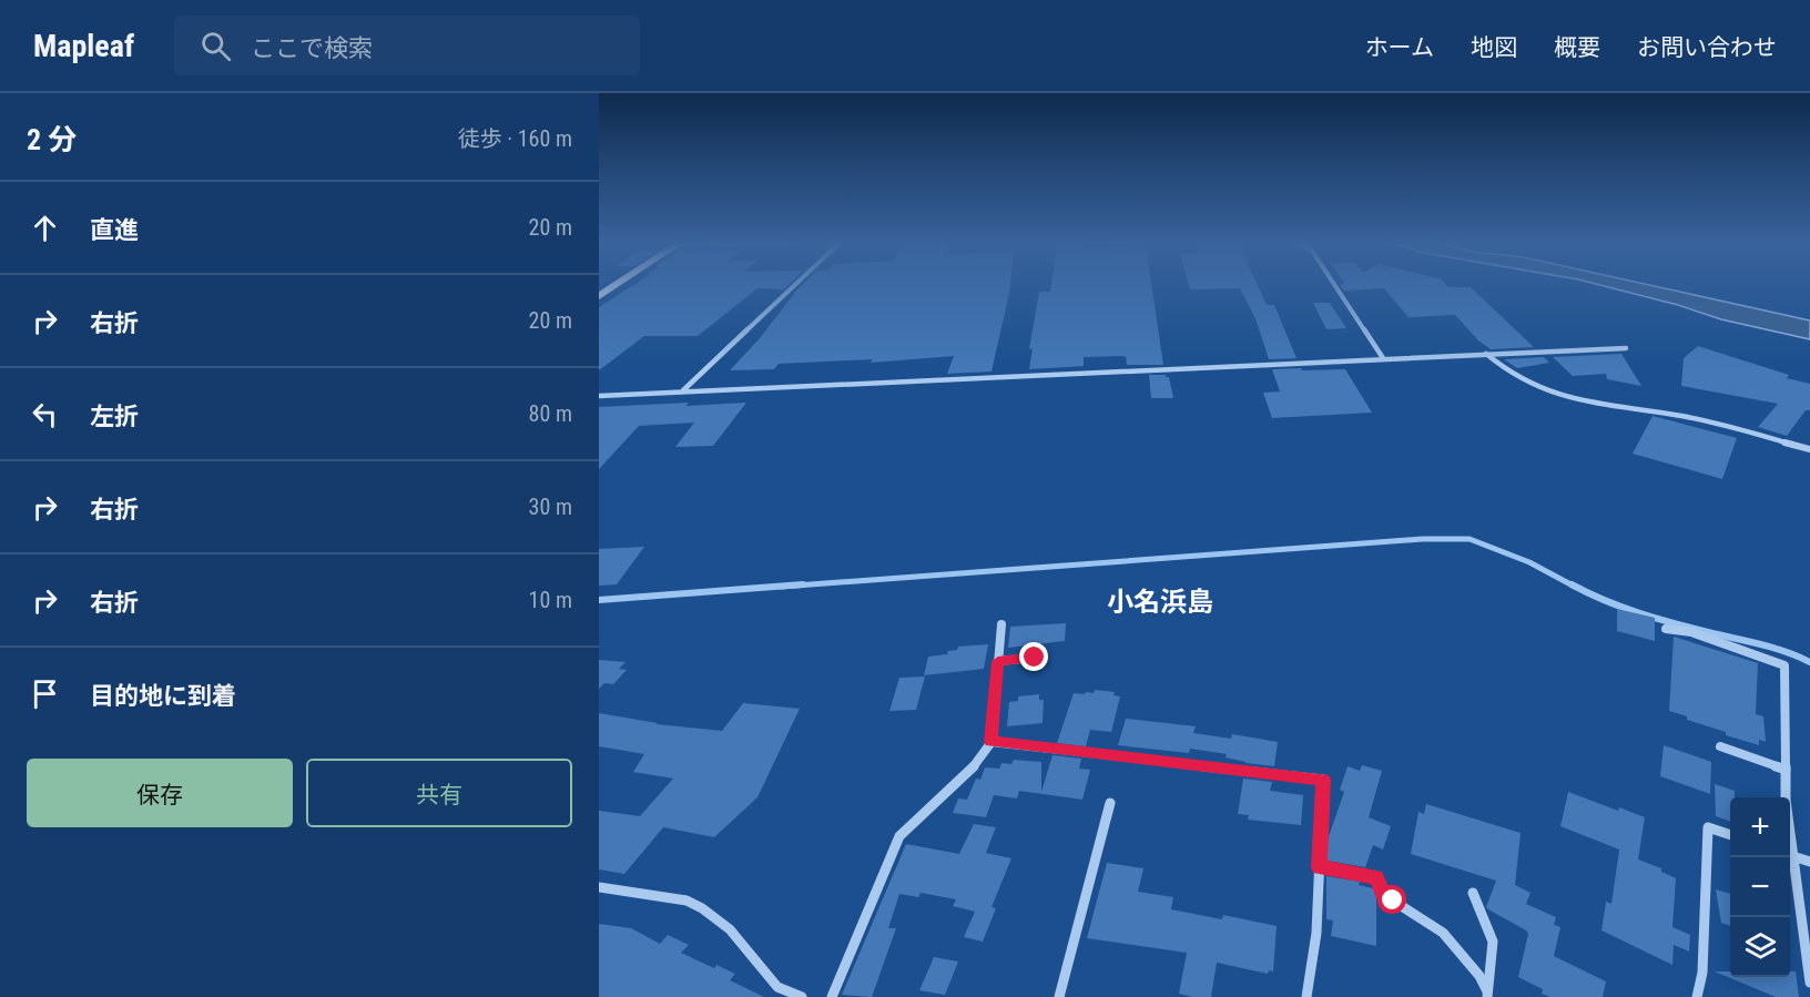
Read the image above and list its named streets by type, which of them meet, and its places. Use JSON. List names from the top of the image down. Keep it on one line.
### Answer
{"districts":["小名浜島"],"page":{"header":"Mapleaf","search":"ここで検索","nav":["ホーム","地図","概要","お問い合わせ"],"heading":["2 分","徒歩 · 160 m"],"list":[["直進","20 m"],["右折","20 m"],["左折","80 m"],["右折","30 m"],["右折","10 m"],"目的地に到着"],"buttons":["保存","共有"],"map_buttons":["+","−"]}}
